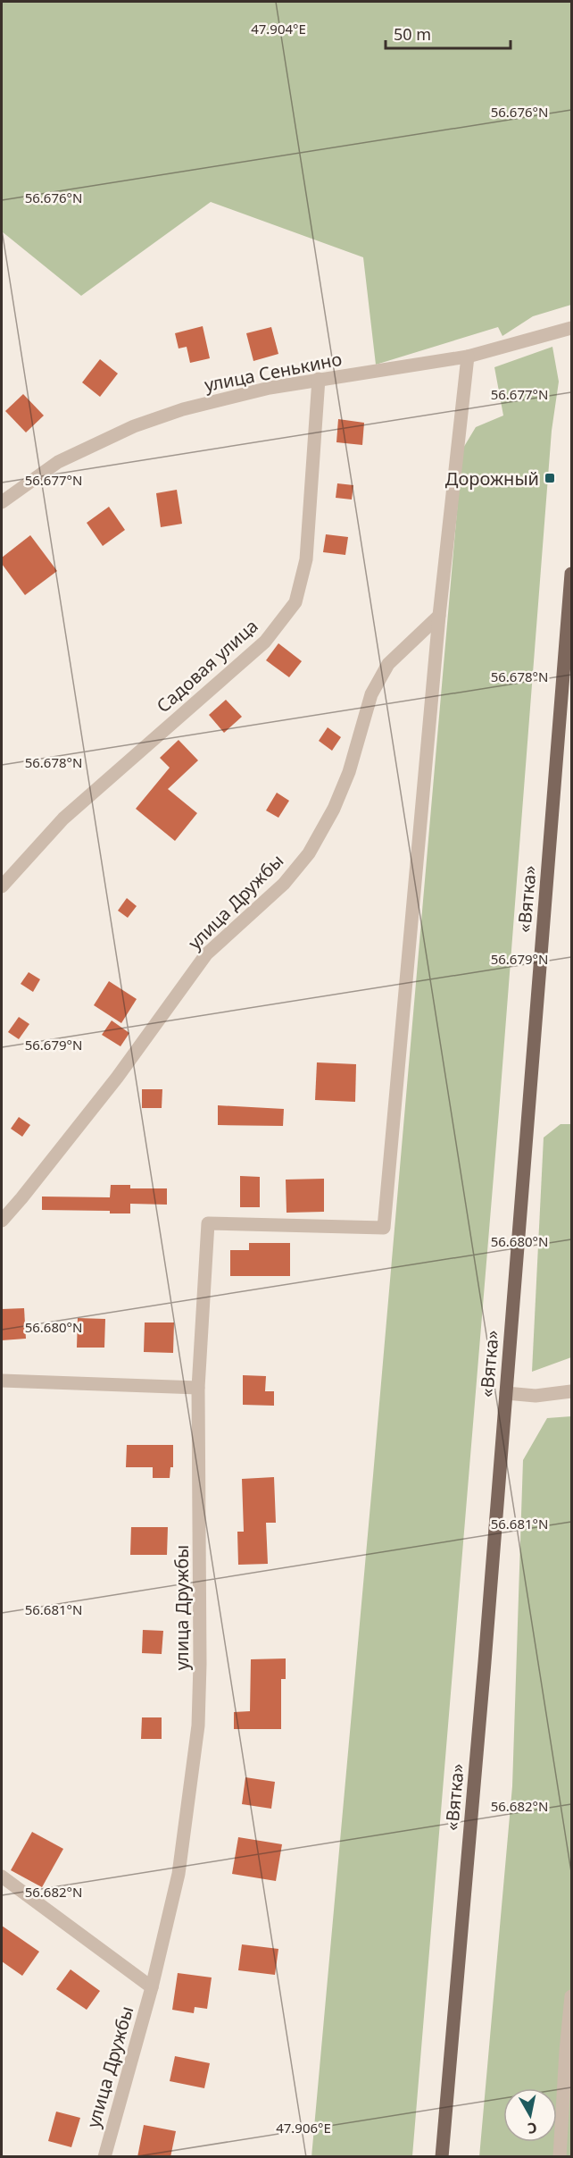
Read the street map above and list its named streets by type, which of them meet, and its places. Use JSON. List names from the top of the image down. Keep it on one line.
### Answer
{"streets":{"main road":["«Вятка»"],"street":["улица Сенькино","Садовая улица","улица Дружбы"]},"crossings":[["улица Сенькино","Садовая улица"]],"places":{"transit":["Дорожный"]},"scale_bar":"50 m","north":"bottom","coordinates":["47.904°E","56.676°N","56.677°N","56.678°N","56.679°N","56.680°N","56.681°N","56.682°N","47.906°E"]}
